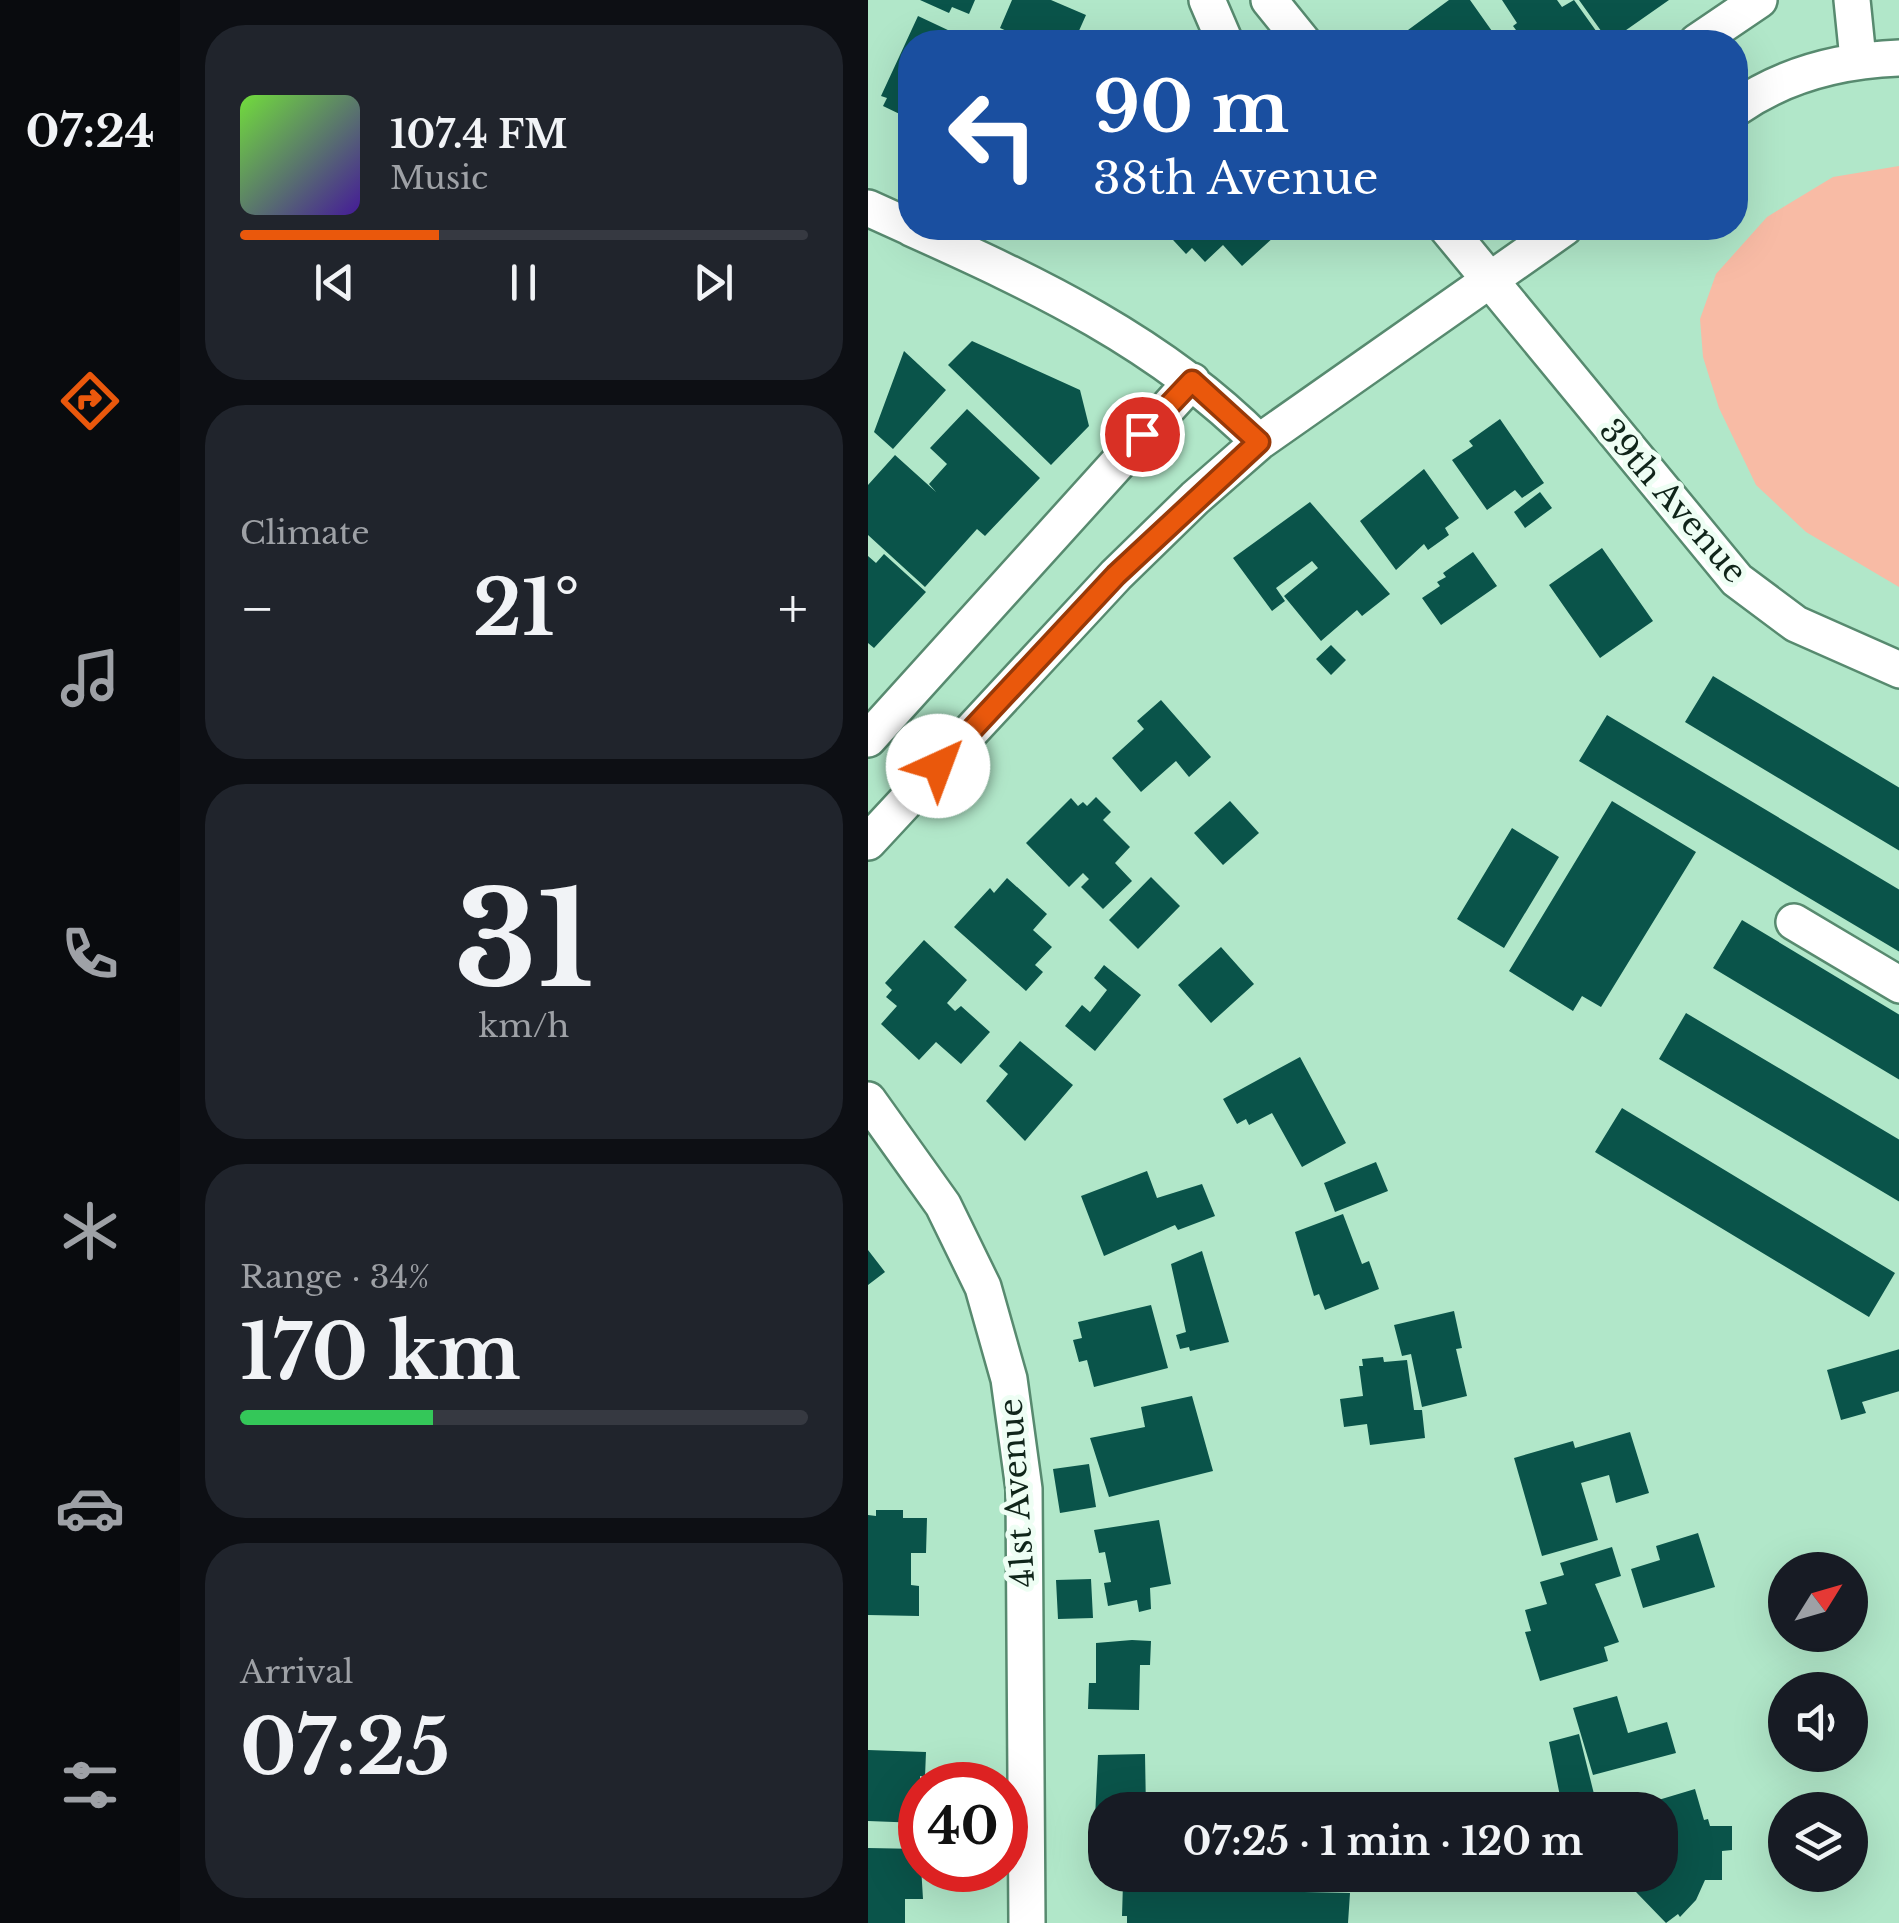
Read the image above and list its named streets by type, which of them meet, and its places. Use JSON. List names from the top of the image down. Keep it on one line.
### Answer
{"streets":{"street":["39th Avenue","41st Avenue"]},"north":"top right","page":{"tabs":"07:24","turn":["90 m","38th Avenue"],"song":["107.4 FM","Music"],"tile":["Climate",["31","km/h"],["Range · 34%","170 km"],["Arrival","07:25"]],"heat":["−","21°","+"],"limit":"40","trip":"07:25 · 1 min · 120 m"}}
